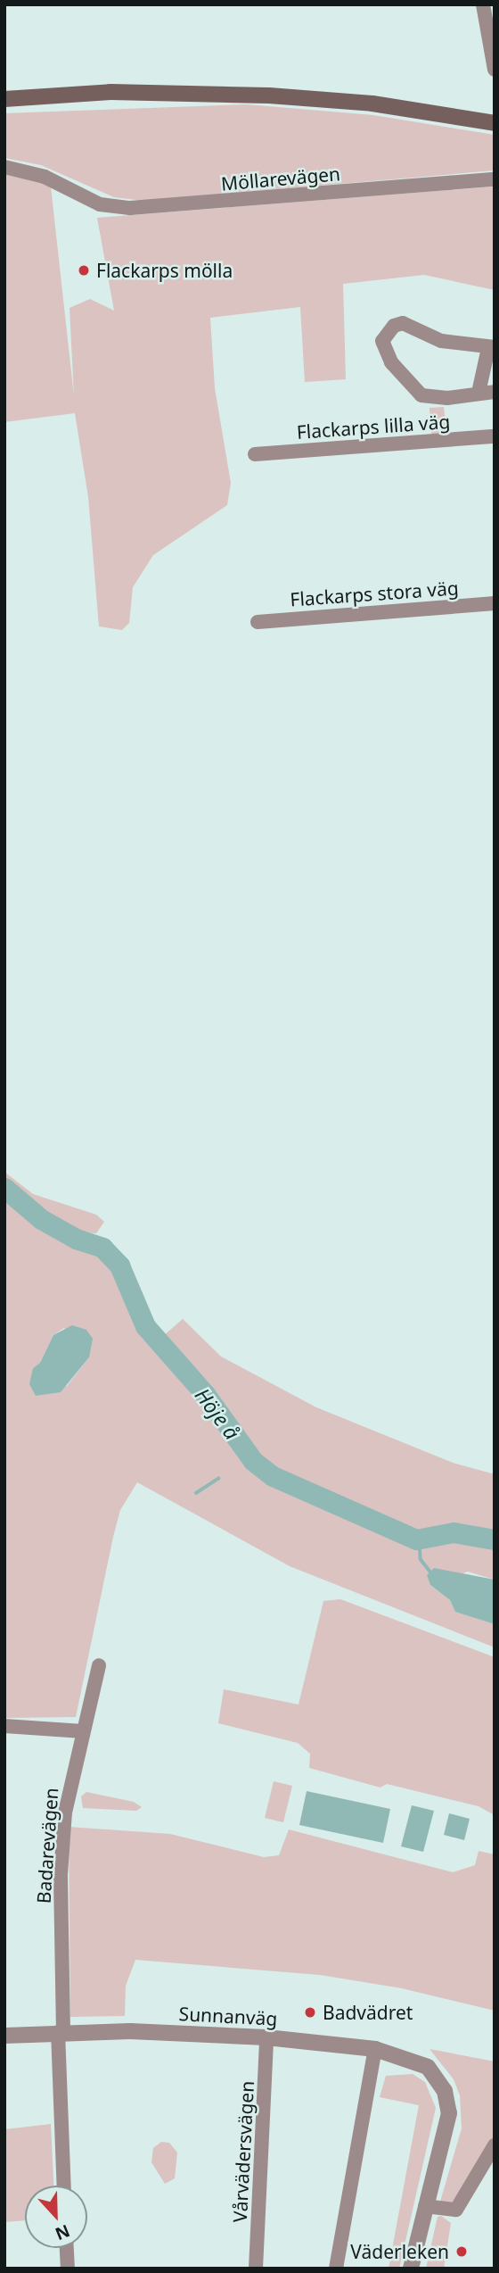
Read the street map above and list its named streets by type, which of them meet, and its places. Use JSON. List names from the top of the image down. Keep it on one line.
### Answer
{"streets":{"street":["Möllarevägen","Flackarps lilla väg","Flackarps stora väg","Badarevägen","Sunnanväg","Vårvädersvägen"]},"crossings":[["Badarevägen","Sunnanväg"],["Sunnanväg","Vårvädersvägen"]],"water":["Höje å"],"places":["Flackarps mölla","Badvädret","Väderleken"],"north":"bottom"}
